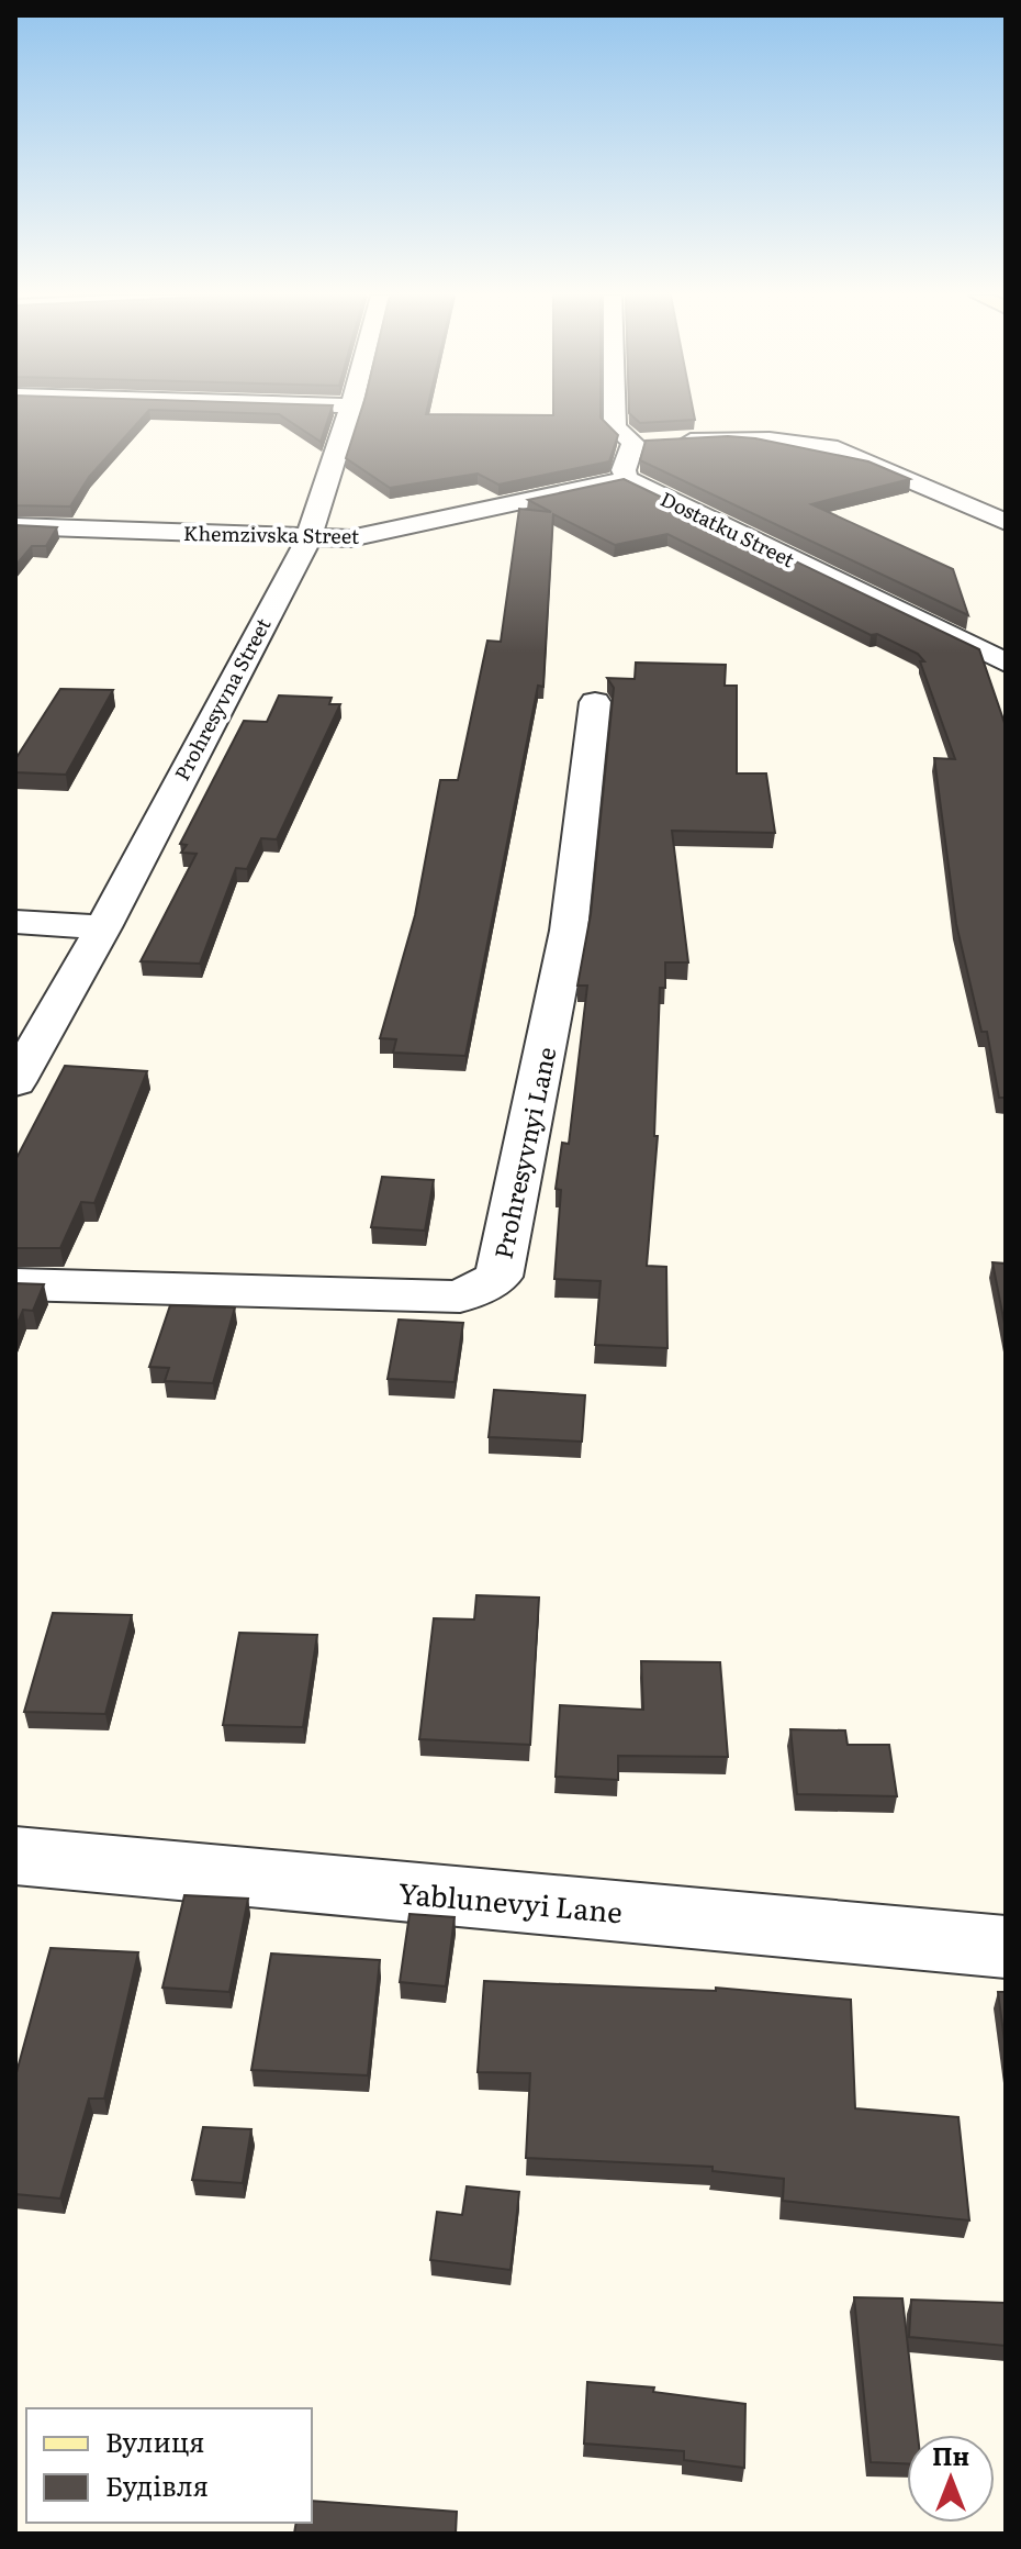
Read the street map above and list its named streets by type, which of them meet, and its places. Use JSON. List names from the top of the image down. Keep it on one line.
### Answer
{"streets":{"street":["Dostatku Street","Khemzivska Street","Prohresyvna Street","Prohresyvnyi Lane","Yablunevyi Lane"]},"crossings":[["Dostatku Street","Khemzivska Street"],["Khemzivska Street","Prohresyvna Street"]],"legend":["Вулиця","Будівля"],"north":"top"}
